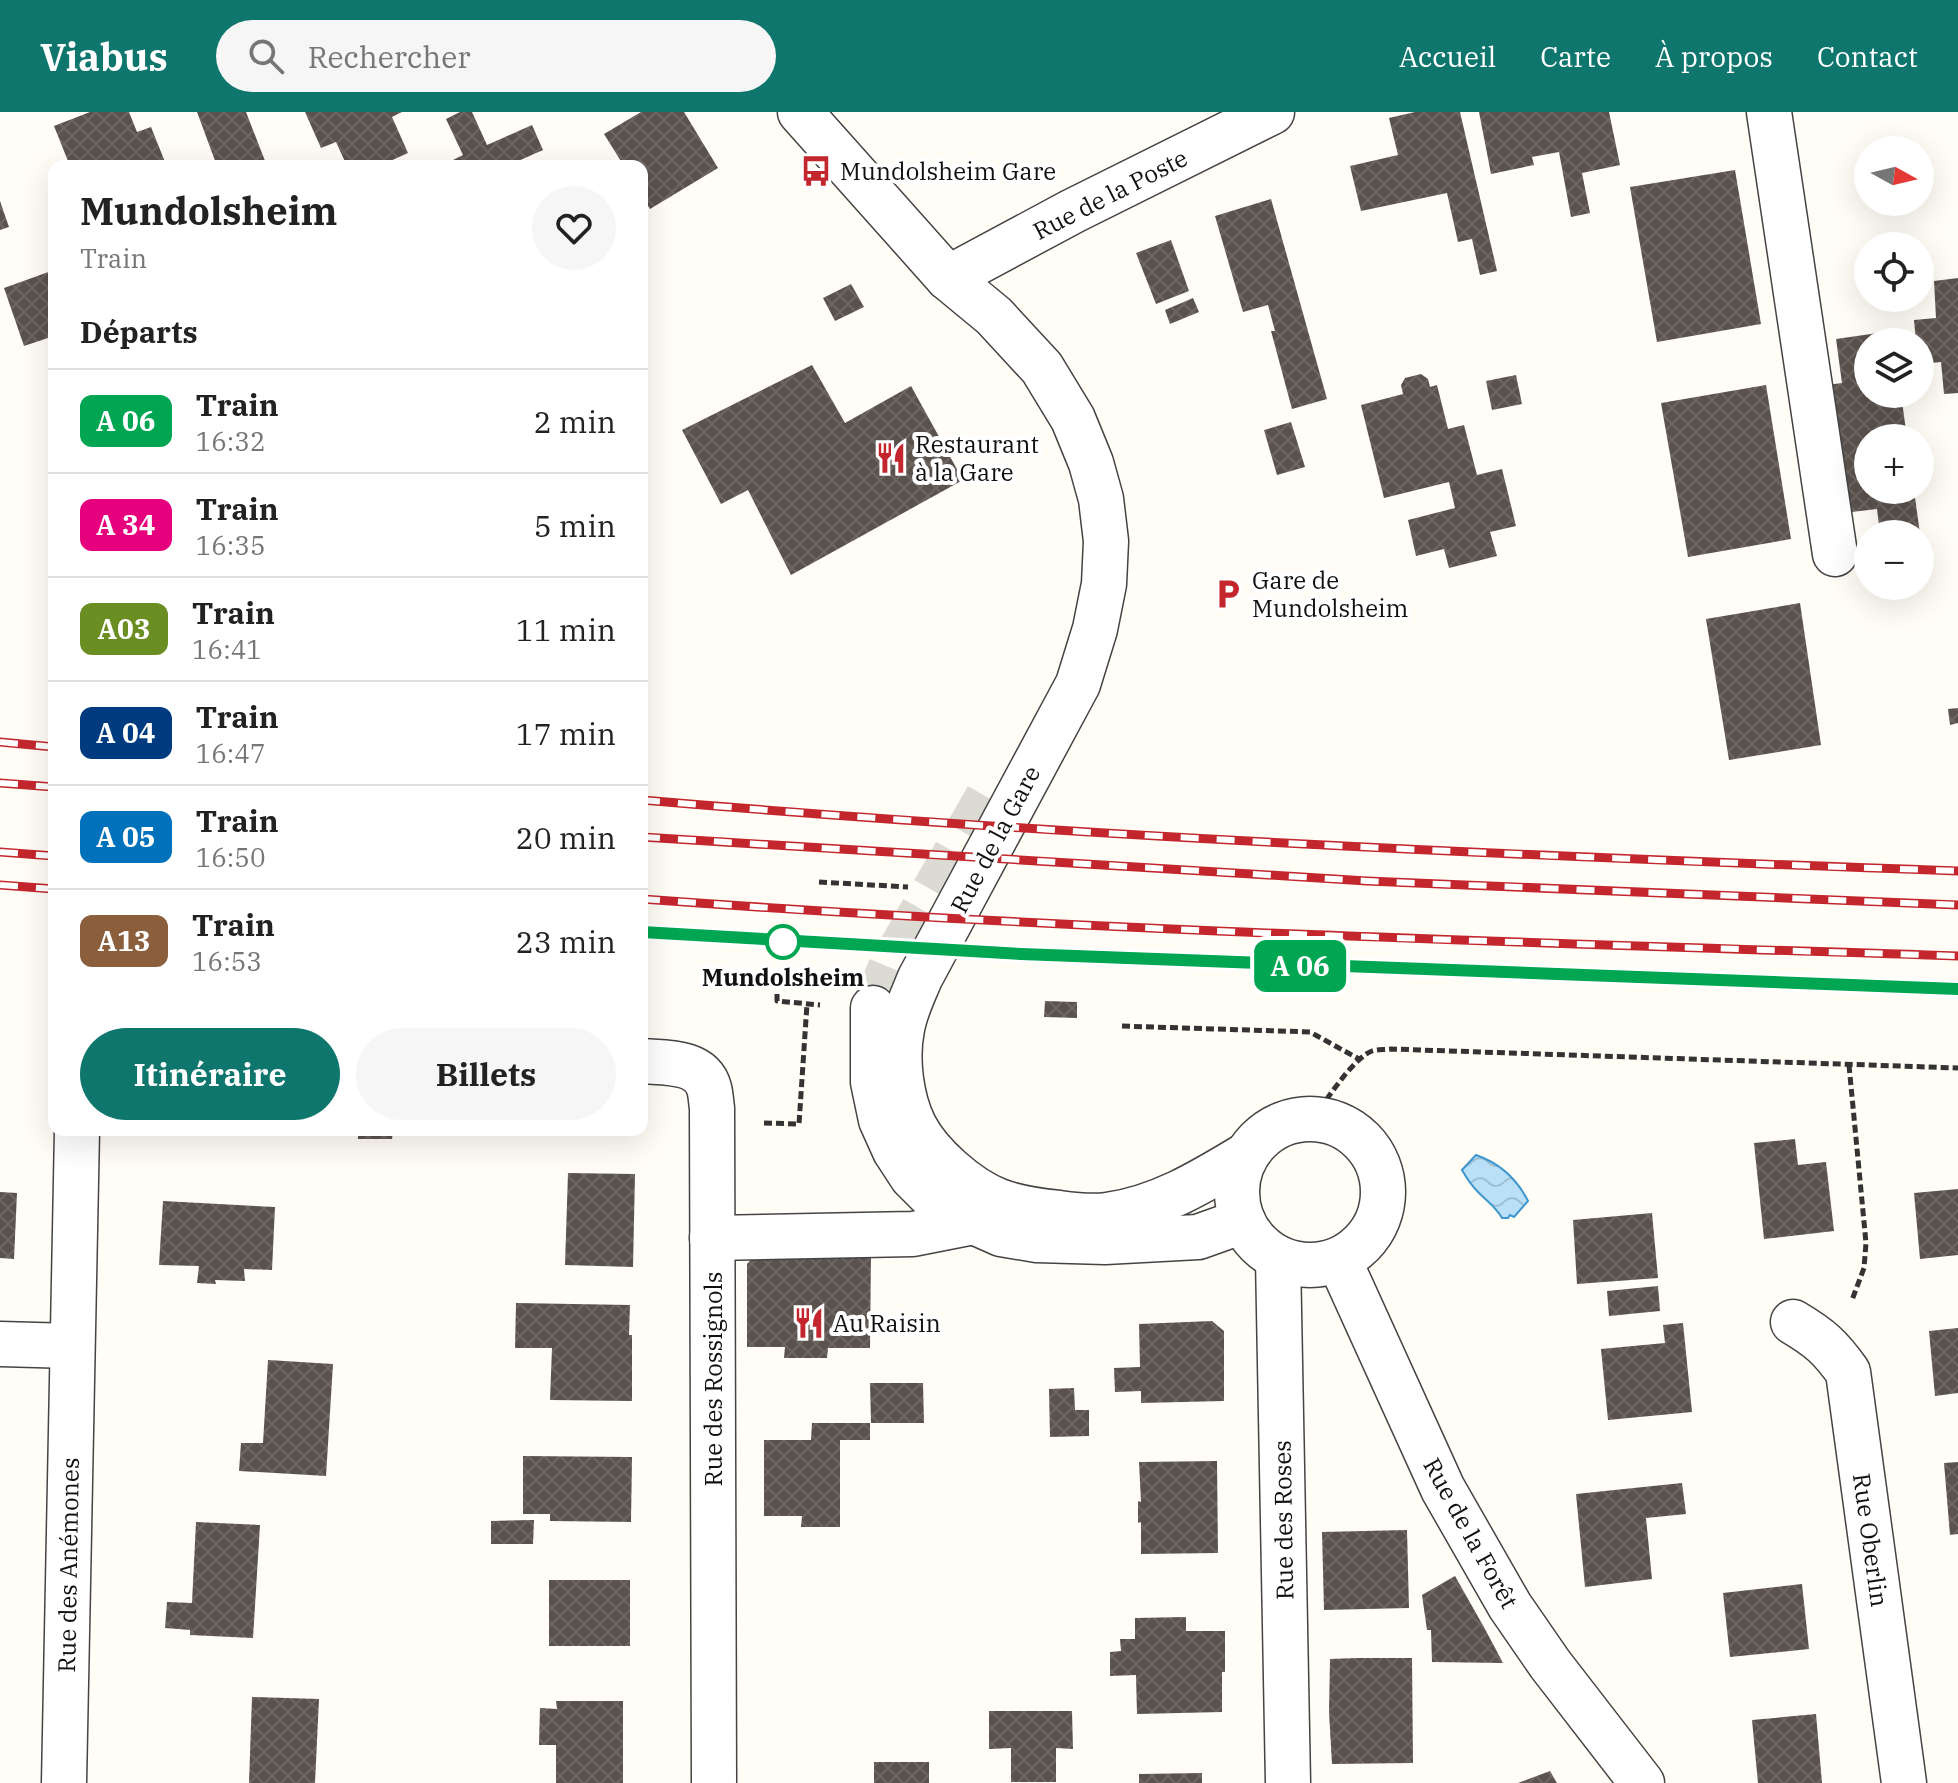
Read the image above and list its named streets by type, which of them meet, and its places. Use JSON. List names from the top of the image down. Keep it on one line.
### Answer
{"streets":{"street":["Rue de la Poste","Rue de la Gare","Rue des Rossignols","Rue des Roses","Rue de la Forêt","Rue Oberlin","Rue des Anémones"]},"crossings":[["Rue de la Poste","Rue de la Gare"],["Rue de la Gare","Rue des Rossignols"],["Rue de la Gare","Rue des Roses"],["Rue de la Gare","Rue de la Forêt"],["Rue des Roses","Rue de la Forêt"]],"places":{"bus stop":["Mundolsheim Gare"],"restaurant":["Restaurant à la Gare","Au Raisin"],"parking":["Gare de Mundolsheim"],"other":["Mundolsheim"]},"north":"right","page":{"header":"Viabus","search":"Rechercher","nav":["Accueil","Carte","À propos","Contact"],"on_map":"A 06","map_buttons":["+","−"],"heading":[["Mundolsheim","Train"],"Départs"],"list":[{"mark":"A 06","name":"Train","note":"16:32","value":"2 min"},{"mark":"A 34","name":"Train","note":"16:35","value":"5 min"},{"mark":"A03","name":"Train","note":"16:41","value":"11 min"},{"mark":"A 04","name":"Train","note":"16:47","value":"17 min"},{"mark":"A 05","name":"Train","note":"16:50","value":"20 min"},{"mark":"A13","name":"Train","note":"16:53","value":"23 min"}],"buttons":["Itinéraire","Billets"]}}
